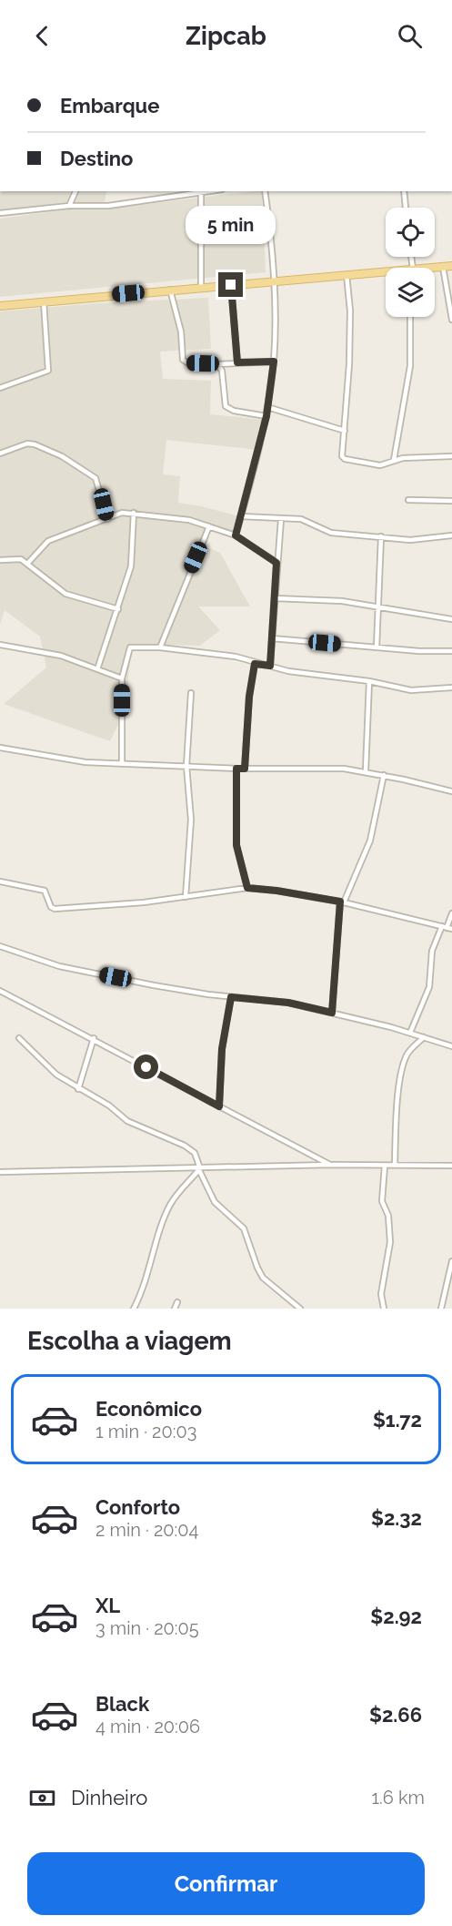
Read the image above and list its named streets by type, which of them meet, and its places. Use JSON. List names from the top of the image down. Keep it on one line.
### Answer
{"page":{"header":"Zipcab","banner":["Embarque","Destino"],"bubble":"5 min","heading":"Escolha a viagem","list":[{"name":"Econômico","note":"1 min · 20:03","value":"$1.72"},{"name":"Conforto","note":"2 min · 20:04","value":"$2.32"},{"name":"XL","note":"3 min · 20:05","value":"$2.92"},{"name":"Black","note":"4 min · 20:06","value":"$2.66"}],"pay":["Dinheiro","1.6 km"],"buttons":"Confirmar"}}
